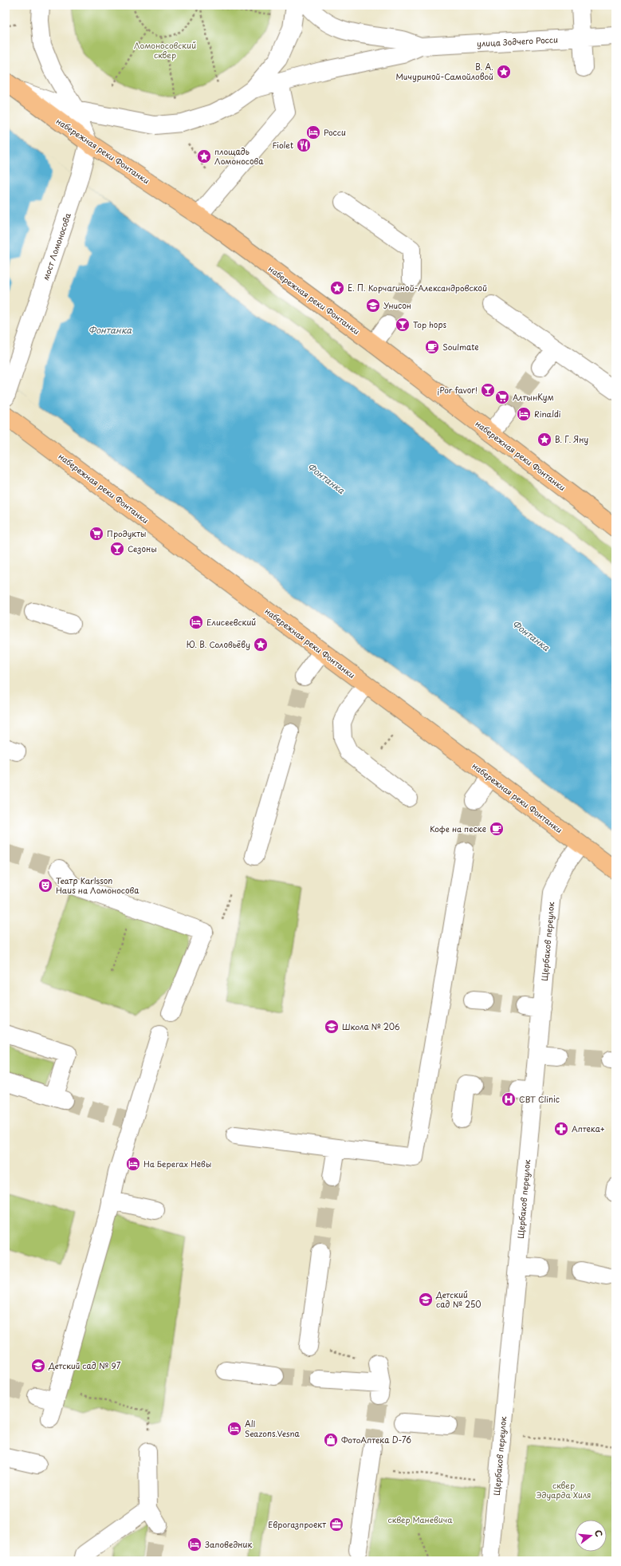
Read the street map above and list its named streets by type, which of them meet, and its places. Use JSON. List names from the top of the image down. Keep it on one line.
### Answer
{"streets":{"main road":["набережная реки Фонтанки"],"street":["улица Зодчего Росси","мост Ломоносова","Щербаков переулок"]},"crossings":[["набережная реки Фонтанки","мост Ломоносова"],["набережная реки Фонтанки","Щербаков переулок"]],"water":["Фонтанка"],"parks":["Ломоносовский сквер","сквер Эдуарда Хиля","сквер Маневича"],"places":{"place":["В. А. Мичуриной-Самойловой","площадь Ломоносова","Е. П. Корчагиной-Александровской","В. Г. Яну","Ю. В. Соловьёву"],"hotel":["Росси","Rinaldi","Елисеевский","На Берегах Невы","All Seazons.Vesna","Заповедник"],"restaurant":["Fiolet"],"school or university":["Унисон","Школа № 206","Детский сад № 250","Детский сад № 97"],"bar":["Top hops","¡Por favor!","Сезоны"],"cafe":["Soulmate","Кофе на песке"],"supermarket":["АлтынКум","Продукты"],"theatre":["Театр Karlsson Haus на Ломоносова"],"hospital":["CBT Clinic"],"pharmacy":["Аптека+"],"shop":["ФотоАптека D-76"],"office":["Еврогазпроект"]},"north":"right"}
